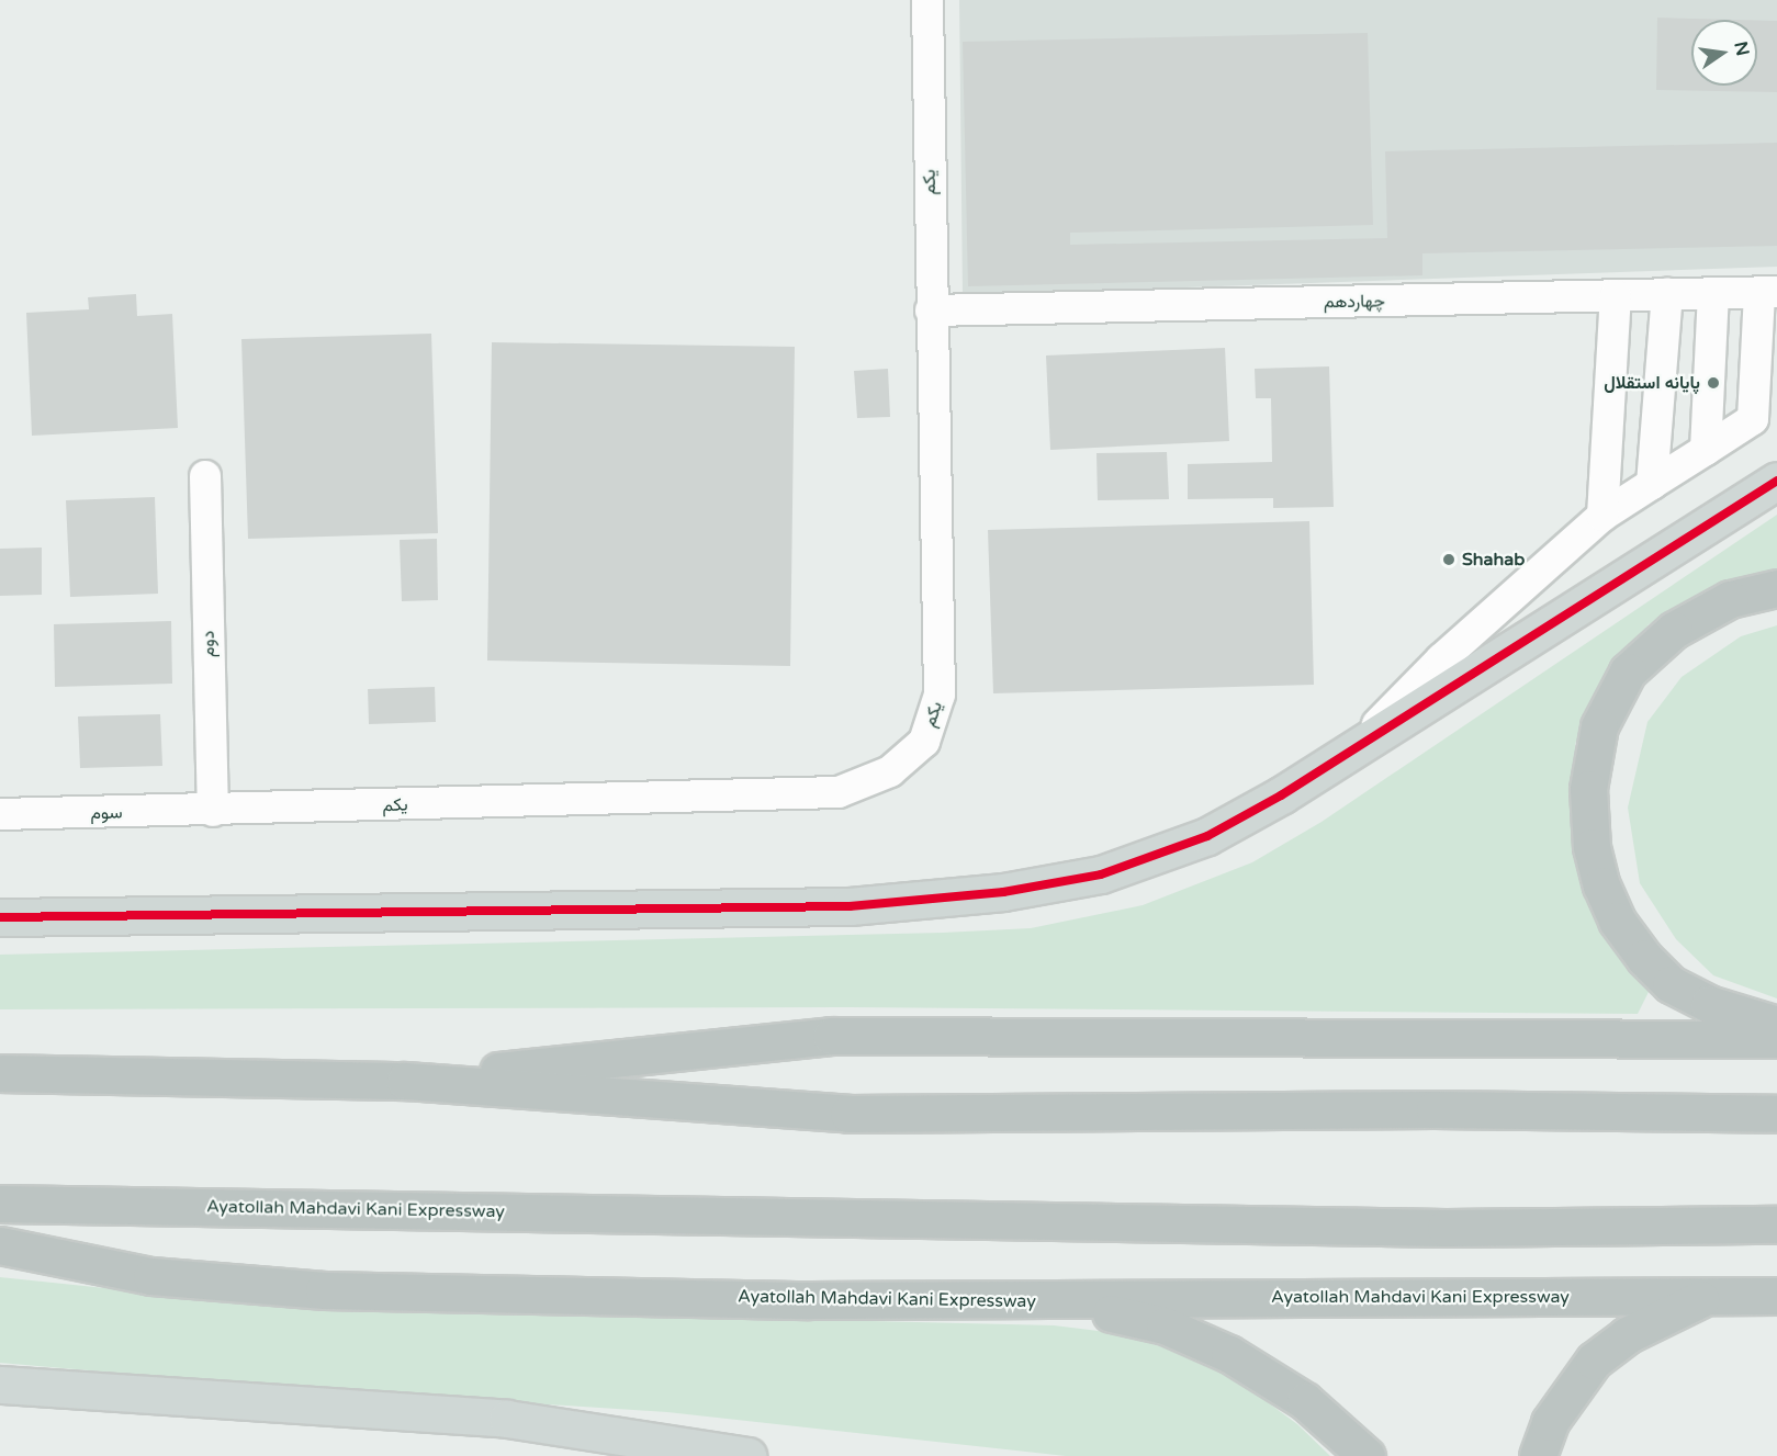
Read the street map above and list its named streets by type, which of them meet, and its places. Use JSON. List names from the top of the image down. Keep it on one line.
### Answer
{"streets":{"highway":["Ayatollah Mahdavi Kani Expressway"],"street":["یکم","چهاردهم","دوم","سوم"]},"crossings":[["یکم","چهاردهم"],["یکم","دوم"],["یکم","سوم"],["دوم","سوم"]],"places":["پایانه استقلال","Shahab"],"north":"right"}
